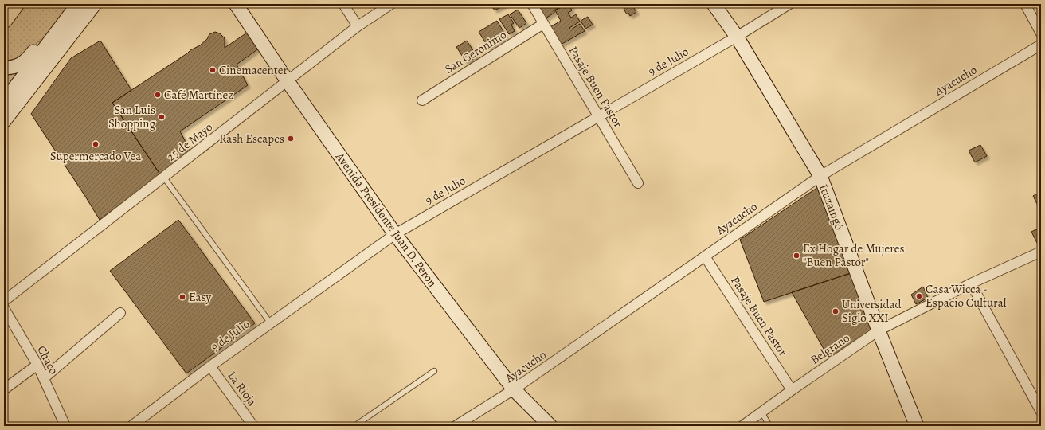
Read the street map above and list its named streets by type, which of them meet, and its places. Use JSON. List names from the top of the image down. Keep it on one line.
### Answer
{"streets":{"street":["San Gerónimo","9 de Julio","Ayacucho","Pasaje Buen Pastor","25 de Mayo","Ituzaingó","Avenida Presidente Juan D. Perón","Belgrano","Chaco","La Rioja"]},"crossings":[["San Gerónimo","Pasaje Buen Pastor"],["9 de Julio","Pasaje Buen Pastor"],["9 de Julio","Ituzaingó"],["9 de Julio","Avenida Presidente Juan D. Perón"],["9 de Julio","La Rioja"],["Ayacucho","Pasaje Buen Pastor"],["Ayacucho","Ituzaingó"],["Ayacucho","Avenida Presidente Juan D. Perón"],["Pasaje Buen Pastor","Belgrano"],["25 de Mayo","Avenida Presidente Juan D. Perón"],["Ituzaingó","Belgrano"]],"places":["Cinemacenter","Café Martínez","San Luis Shopping","Rash Escapes","Supermercado Vea","Ex Hogar de Mujeres \"Buen Pastor\"","Casa Wicca - Espacio Cultural","Easy","Universidad Siglo XXI"]}
